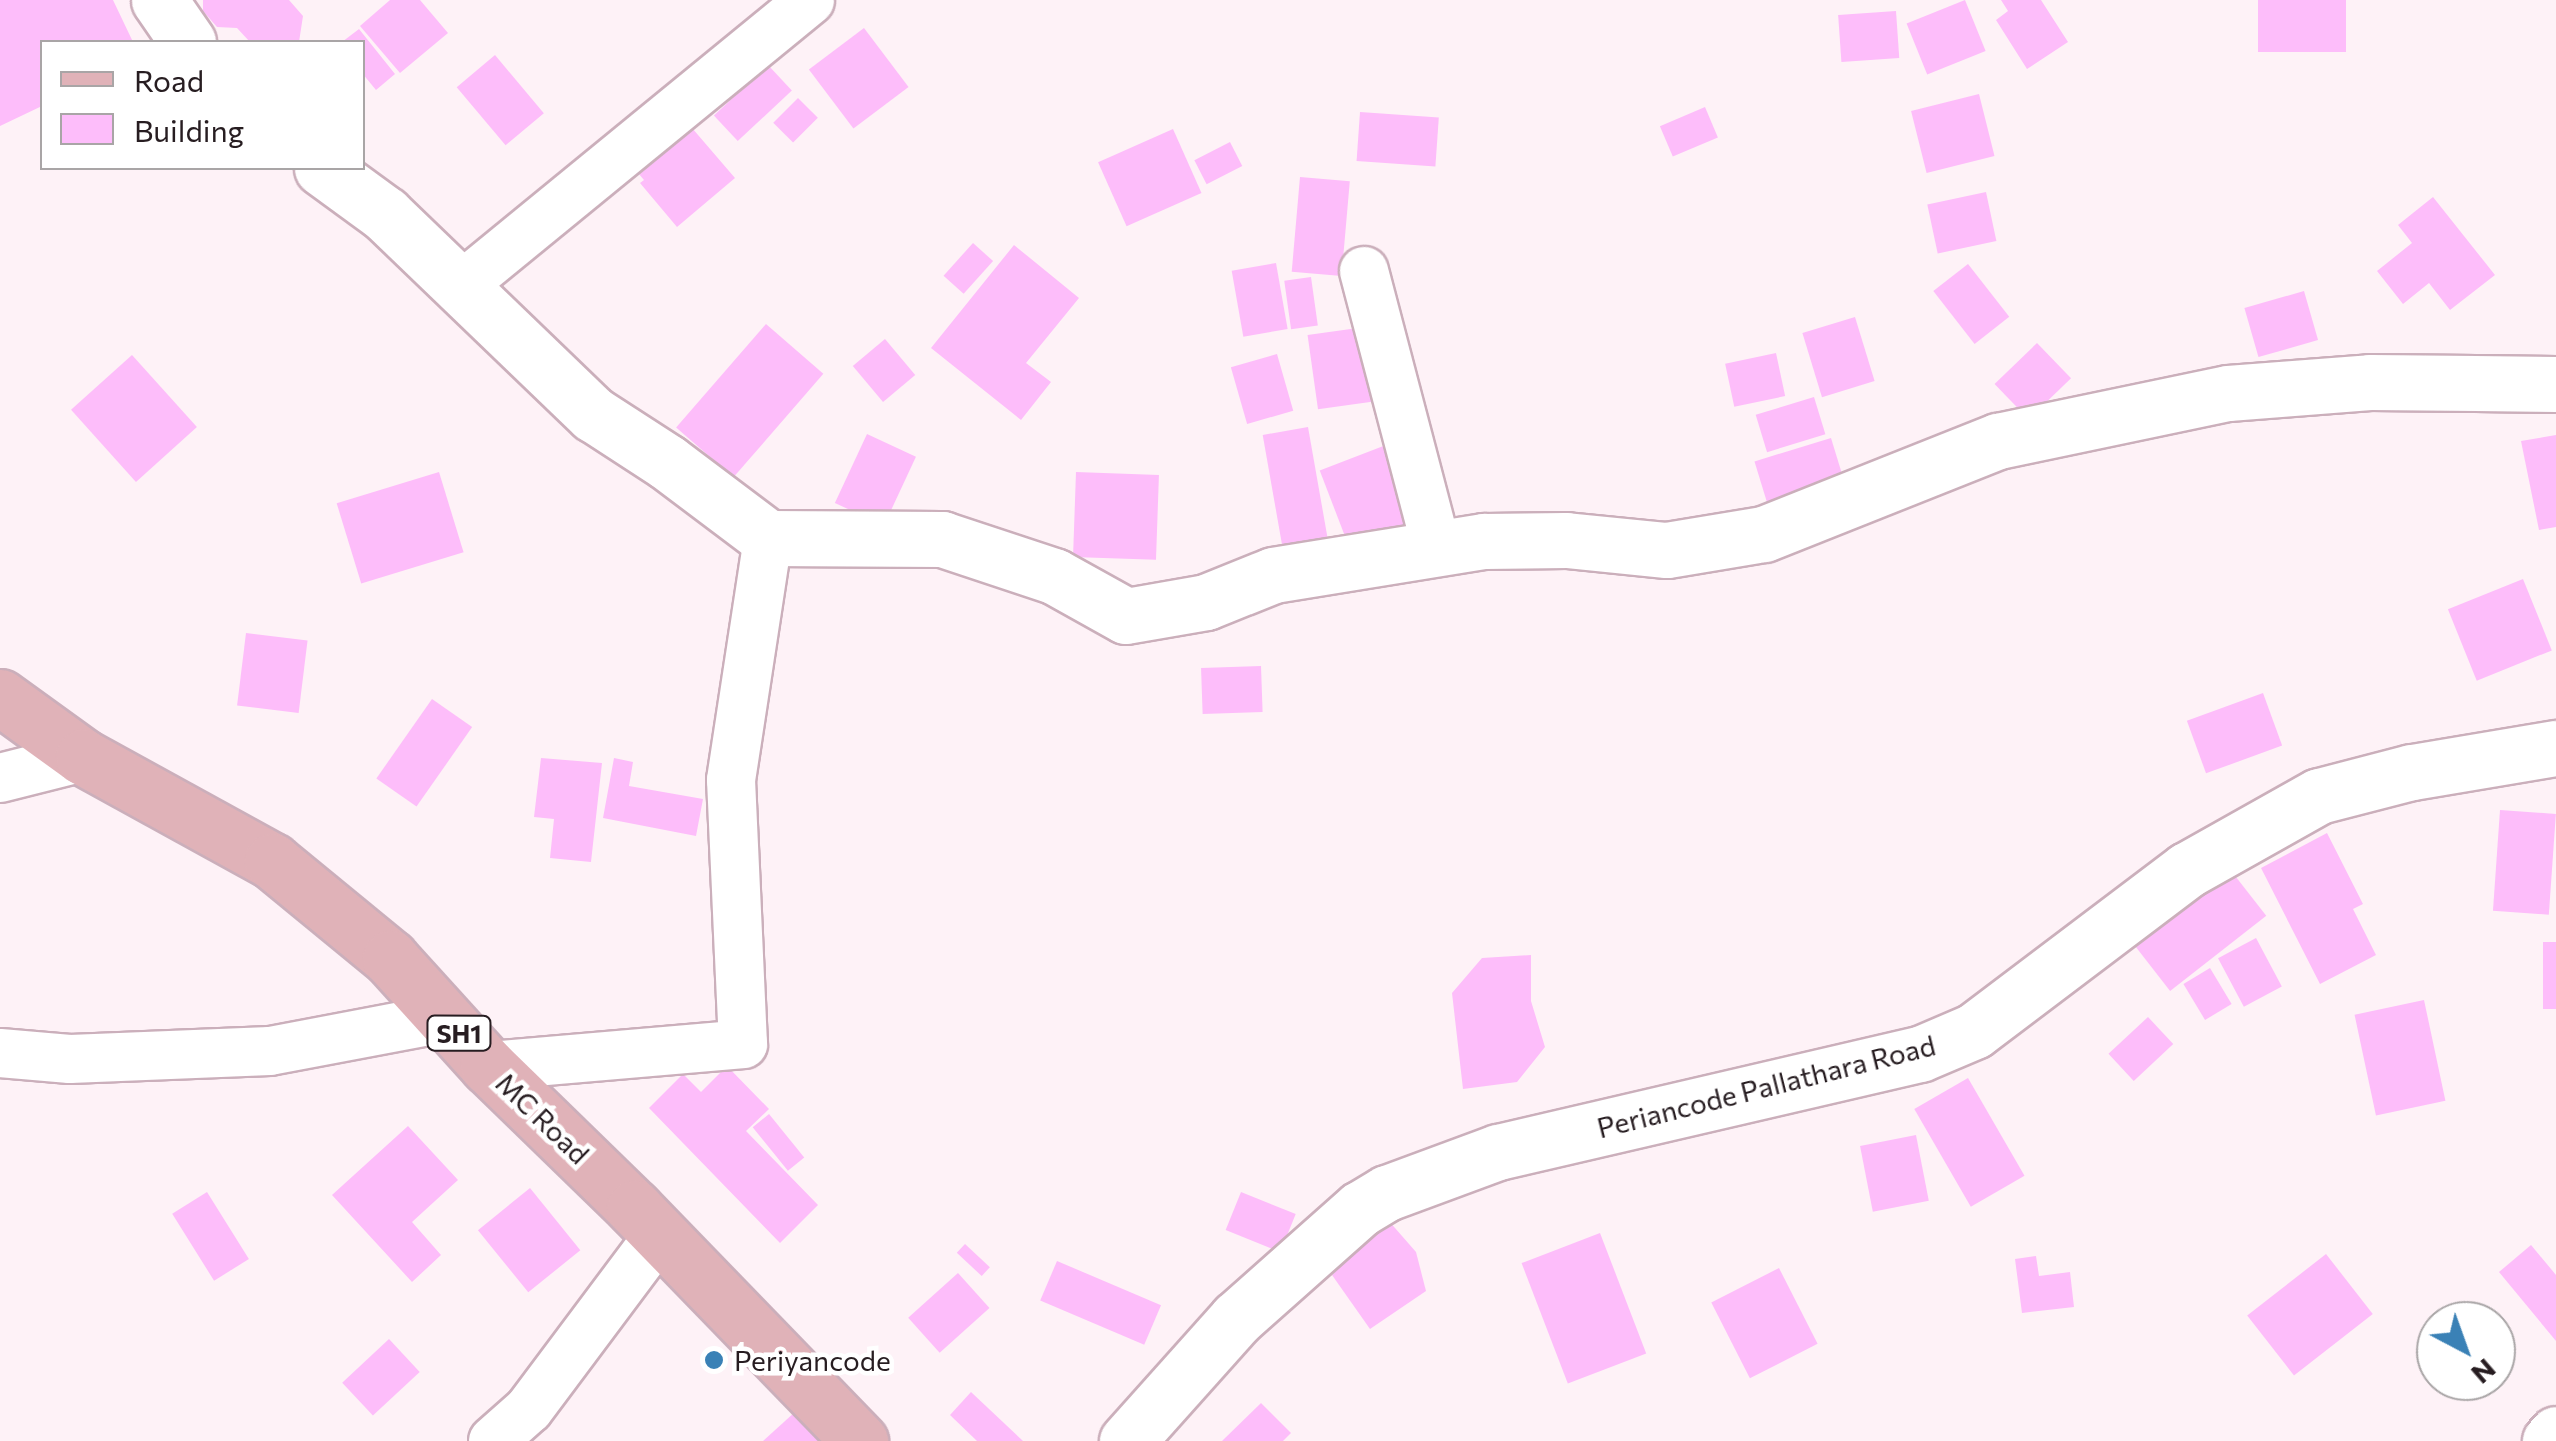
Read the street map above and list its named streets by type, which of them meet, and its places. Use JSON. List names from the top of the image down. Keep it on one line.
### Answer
{"streets":{"main road":["SH1","MC Road"],"street":["Periancode Pallathara Road"]},"places":["Periyancode"],"legend":["Road","Building"],"north":"bottom right"}
